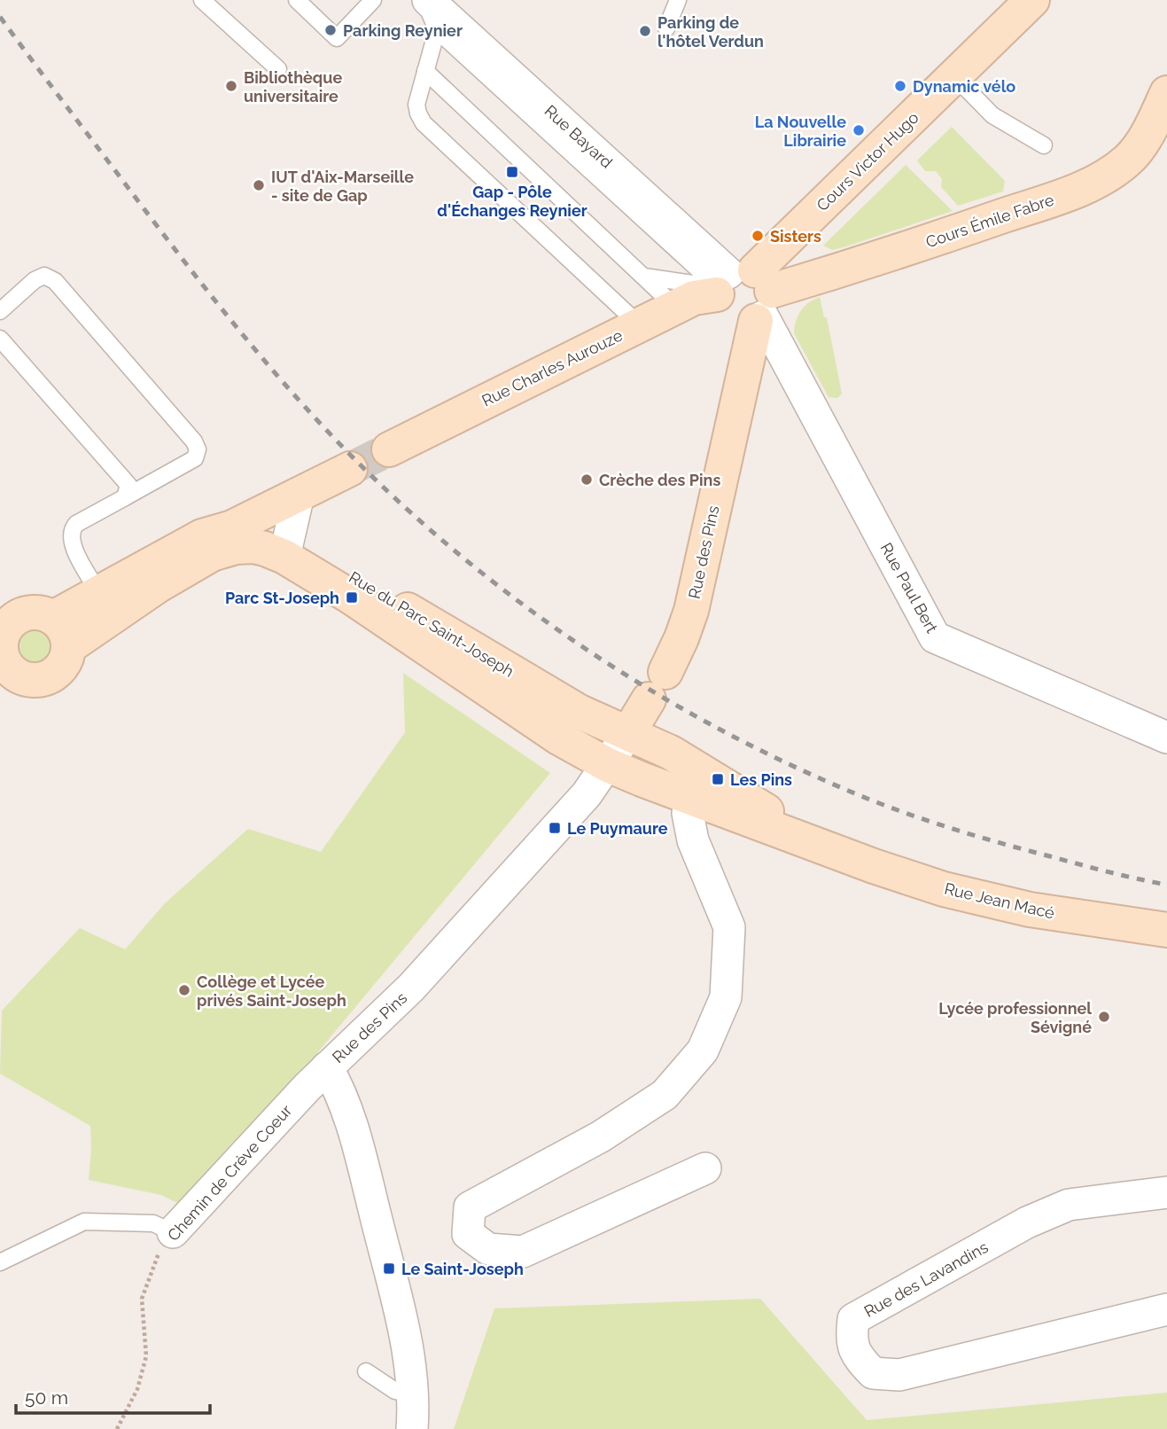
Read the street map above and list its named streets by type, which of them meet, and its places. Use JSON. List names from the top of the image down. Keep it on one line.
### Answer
{"streets":{"main road":["Cours Victor Hugo","Cours Émile Fabre","Rue Charles Aurouze","Rue des Pins","Rue du Parc Saint-Joseph","Rue Jean Macé"],"street":["Rue Bayard","Rue Paul Bert","Chemin de Crève Coeur","Rue des Lavandins"]},"crossings":[["Rue Bayard","Cours Victor Hugo"],["Rue Bayard","Cours Émile Fabre"],["Rue Bayard","Rue Charles Aurouze"],["Rue Bayard","Rue des Pins"],["Rue Bayard","Rue Paul Bert"],["Cours Victor Hugo","Cours Émile Fabre"],["Cours Victor Hugo","Rue Charles Aurouze"],["Cours Victor Hugo","Rue des Pins"],["Cours Victor Hugo","Rue Paul Bert"],["Cours Émile Fabre","Rue Charles Aurouze"],["Cours Émile Fabre","Rue des Pins"],["Cours Émile Fabre","Rue Paul Bert"],["Rue Charles Aurouze","Rue des Pins"],["Rue Charles Aurouze","Rue Paul Bert"],["Rue des Pins","Rue Paul Bert"],["Rue des Pins","Rue du Parc Saint-Joseph"],["Rue des Pins","Rue Jean Macé"],["Rue des Pins","Chemin de Crève Coeur"],["Rue du Parc Saint-Joseph","Rue Jean Macé"]],"places":{"other":["Parking Reynier","Parking de l'hôtel Verdun","Bibliothèque universitaire","Dynamic vélo","La Nouvelle Librairie","IUT d'Aix-Marseille - site de Gap","Sisters","Crèche des Pins","Collège et Lycée privés Saint-Joseph","Lycée professionnel Sévigné"],"transit":["Gap - Pôle d'Échanges Reynier","Parc St-Joseph","Les Pins","Le Puymaure","Le Saint-Joseph"]},"scale_bar":"50 m"}
